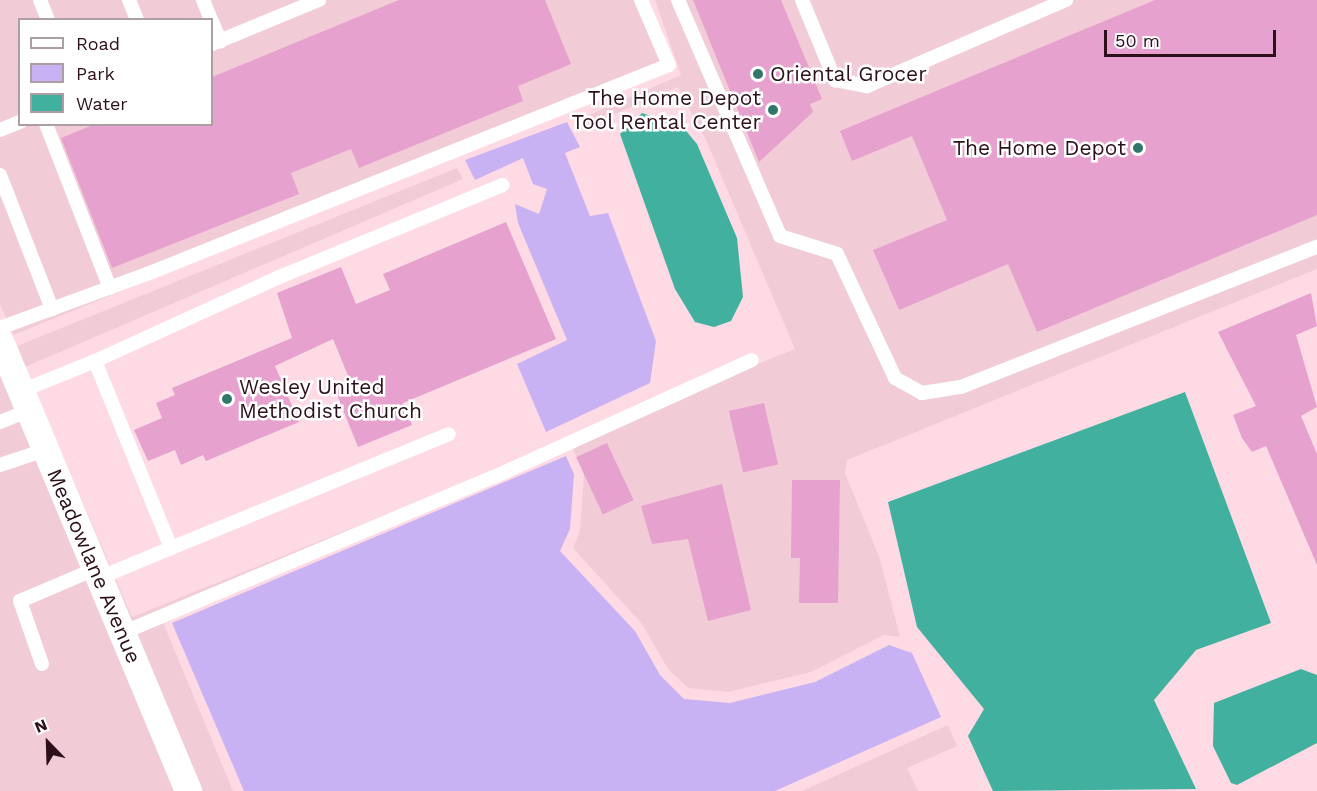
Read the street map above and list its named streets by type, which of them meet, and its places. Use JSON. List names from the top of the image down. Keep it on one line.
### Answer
{"streets":{"street":["Meadowlane Avenue"]},"places":["Oriental Grocer","The Home Depot Tool Rental Center","The Home Depot","Wesley United Methodist Church"],"legend":["Road","Park","Water"],"scale_bar":"50 m","north":"top left"}
